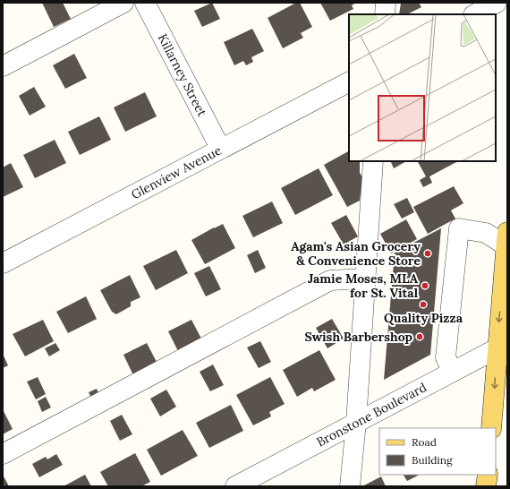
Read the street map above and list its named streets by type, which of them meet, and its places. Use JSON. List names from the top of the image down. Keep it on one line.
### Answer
{"streets":{"street":["Killarney Street","Glenview Avenue","Bronstone Boulevard"]},"crossings":[["Killarney Street","Glenview Avenue"]],"places":["Agam's Asian Grocery & Convenience Store","Jamie Moses, MLA for St. Vital","Quality Pizza","Swish Barbershop"],"legend":["Road","Building"]}
